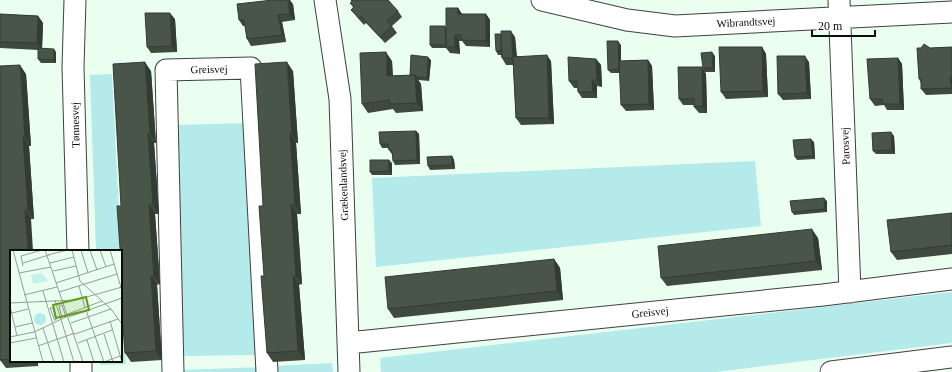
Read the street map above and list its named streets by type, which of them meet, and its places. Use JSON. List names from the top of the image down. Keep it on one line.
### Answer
{"streets":{"street":["Wibrandtsvej","Greisvej","Tønnesvej","Parosvej","Grækenlandsvej"]},"crossings":[["Wibrandtsvej","Parosvej"],["Greisvej","Parosvej"],["Greisvej","Grækenlandsvej"]],"scale_bar":"20 m"}
